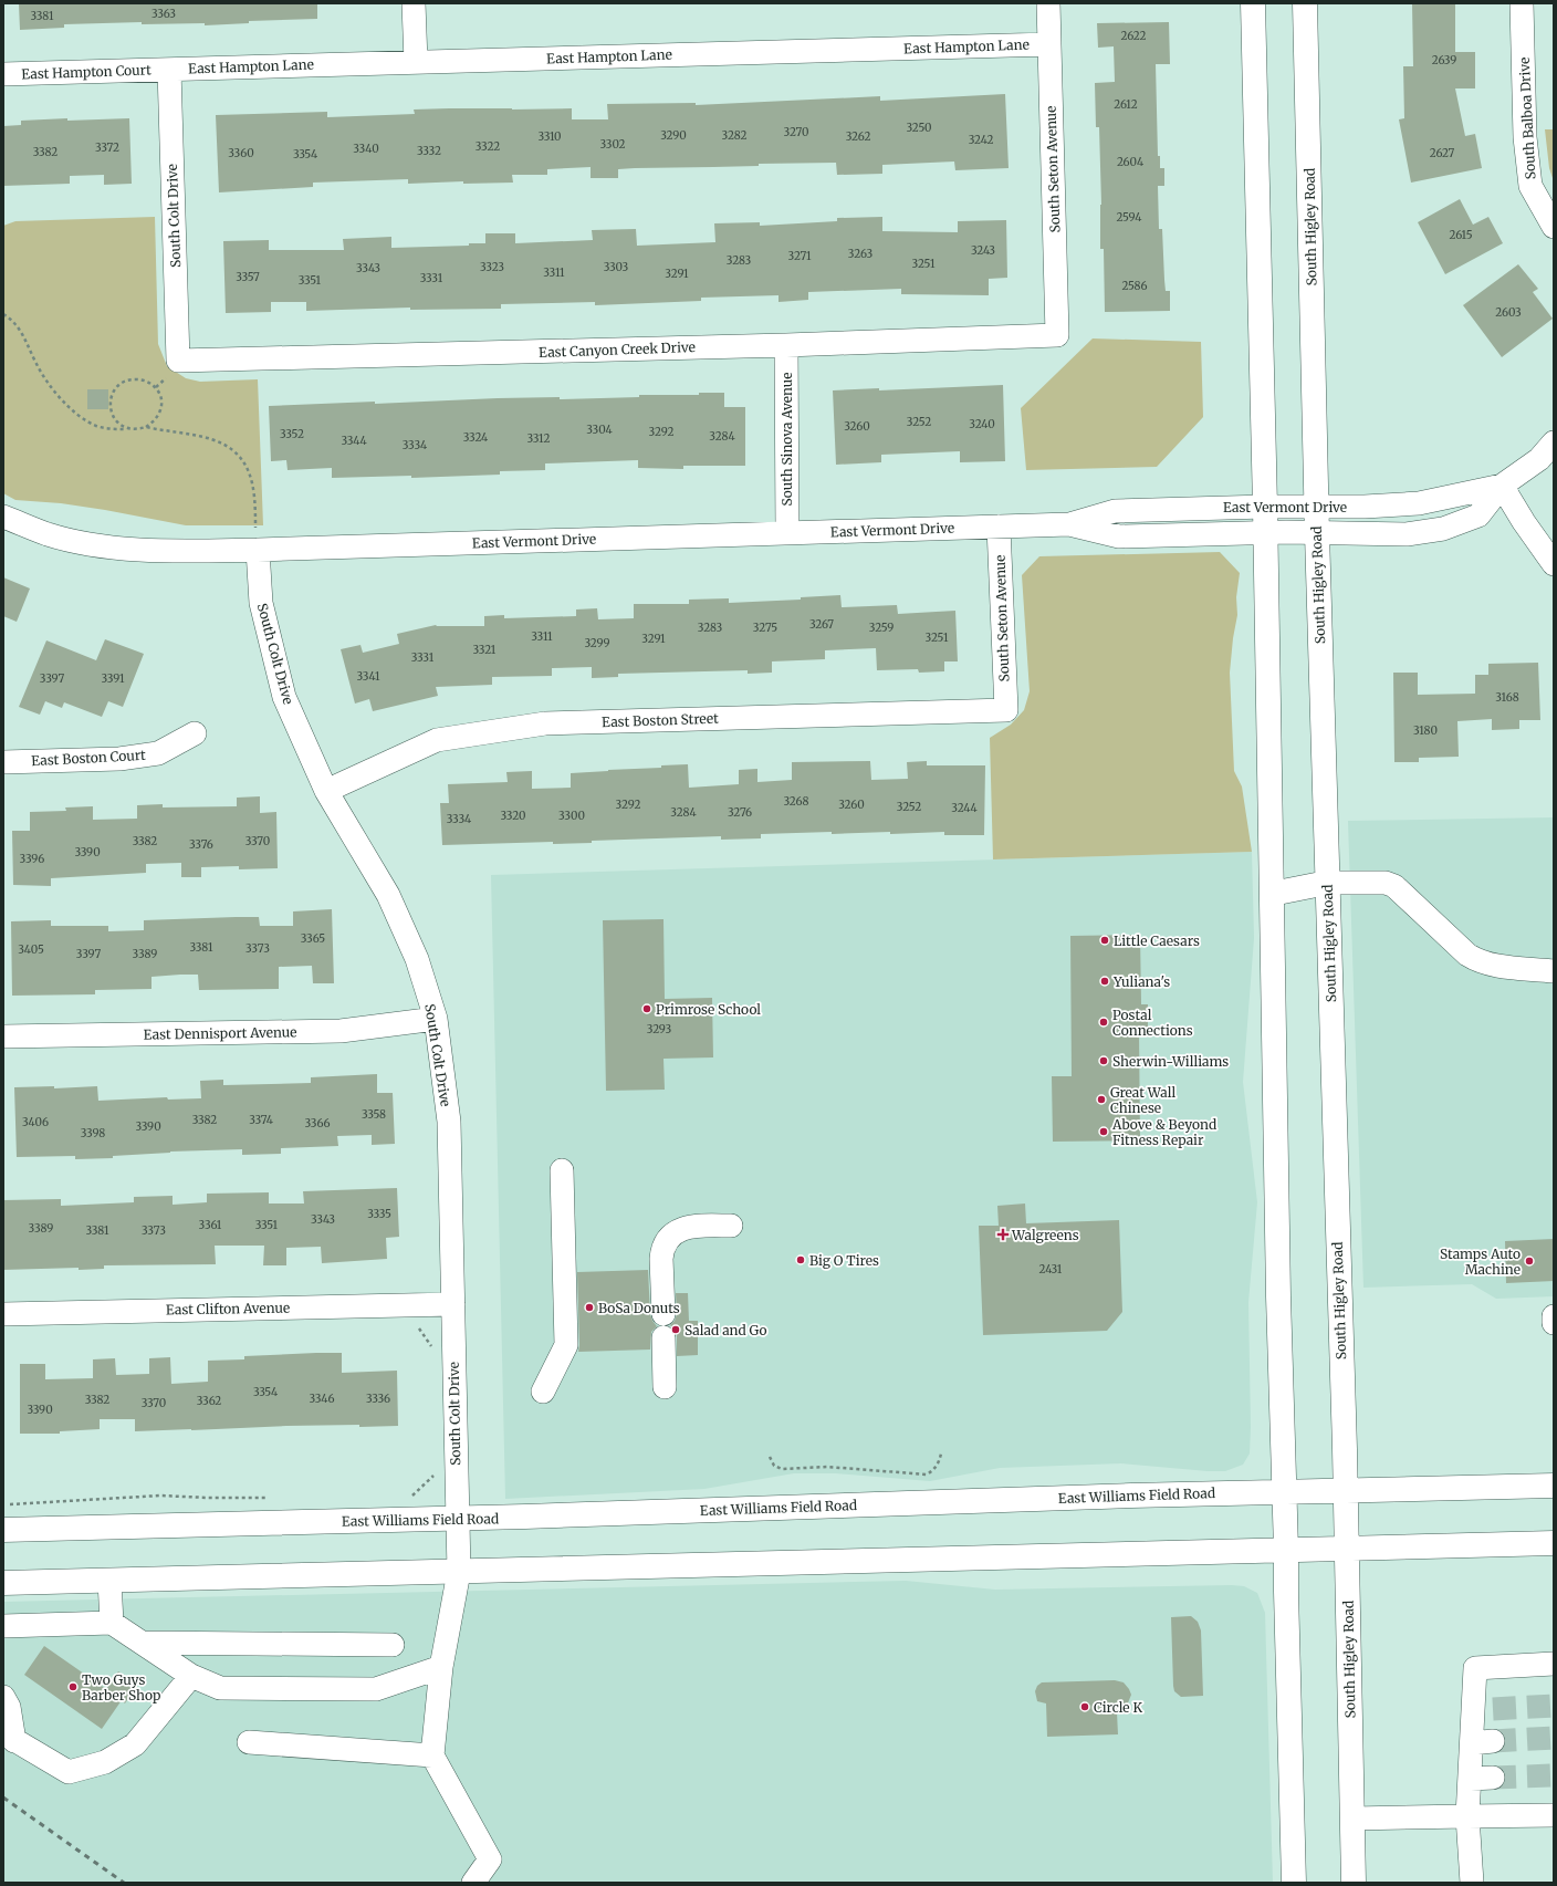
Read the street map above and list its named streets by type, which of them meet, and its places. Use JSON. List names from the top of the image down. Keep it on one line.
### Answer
{"streets":{"main road":["South Higley Road","East Williams Field Road"],"street":["East Hampton Lane","East Hampton Court","South Balboa Drive","South Seton Avenue","South Colt Drive","East Canyon Creek Drive","South Sinova Avenue","East Vermont Drive","East Boston Street","East Boston Court","East Dennisport Avenue","East Clifton Avenue"]},"crossings":[["East Hampton Lane","East Hampton Court"],["East Hampton Lane","South Seton Avenue"],["East Hampton Lane","South Colt Drive"],["East Hampton Court","South Colt Drive"],["South Seton Avenue","East Canyon Creek Drive"],["South Seton Avenue","East Vermont Drive"],["South Seton Avenue","East Boston Street"],["South Colt Drive","East Canyon Creek Drive"],["South Colt Drive","East Vermont Drive"],["South Colt Drive","East Boston Street"],["South Colt Drive","East Dennisport Avenue"],["South Colt Drive","East Clifton Avenue"],["South Colt Drive","East Williams Field Road"],["South Higley Road","East Vermont Drive"],["South Higley Road","East Williams Field Road"],["East Canyon Creek Drive","South Sinova Avenue"],["South Sinova Avenue","East Vermont Drive"]],"places":{"other":["Little Caesars","Yuliana's","Primrose School","Postal Connections","Sherwin-Williams","Great Wall Chinese","Above & Beyond Fitness Repair","Big O Tires","Stamps Auto Machine","BoSa Donuts","Salad and Go","Two Guys Barber Shop","Circle K"],"health":["Walgreens"]},"house_numbers":["3363","3381","2622","2639","2612","3250","3270","3290","3282","3310","3262","3242","3302","3322","3372","3340","3332","3382","3360","2627","3354","2604","2594","2615","3243","3263","3271","3283","3251","3323","3303","3343","3311","3291","3357","3331","3351","2586","2603","3252","3240","3260","3304","3292","3352","3284","3324","3312","3344","3334","3267","3283","3275","3259","3311","3251","3291","3299","3321","3331","3341","3397","3391","3168","3180","3268","3292","3260","3252","3244","3284","3276","3320","3300","3334","3382","3370","3376","3390","3396","3365","3381","3373","3405","3397","3389","3293","3358","3382","3374","3406","3366","3390","3398","3335","3343","3361","3351","3389","3381","3373","2431","3354","3346","3336","3382","3362","3370","3390"]}
